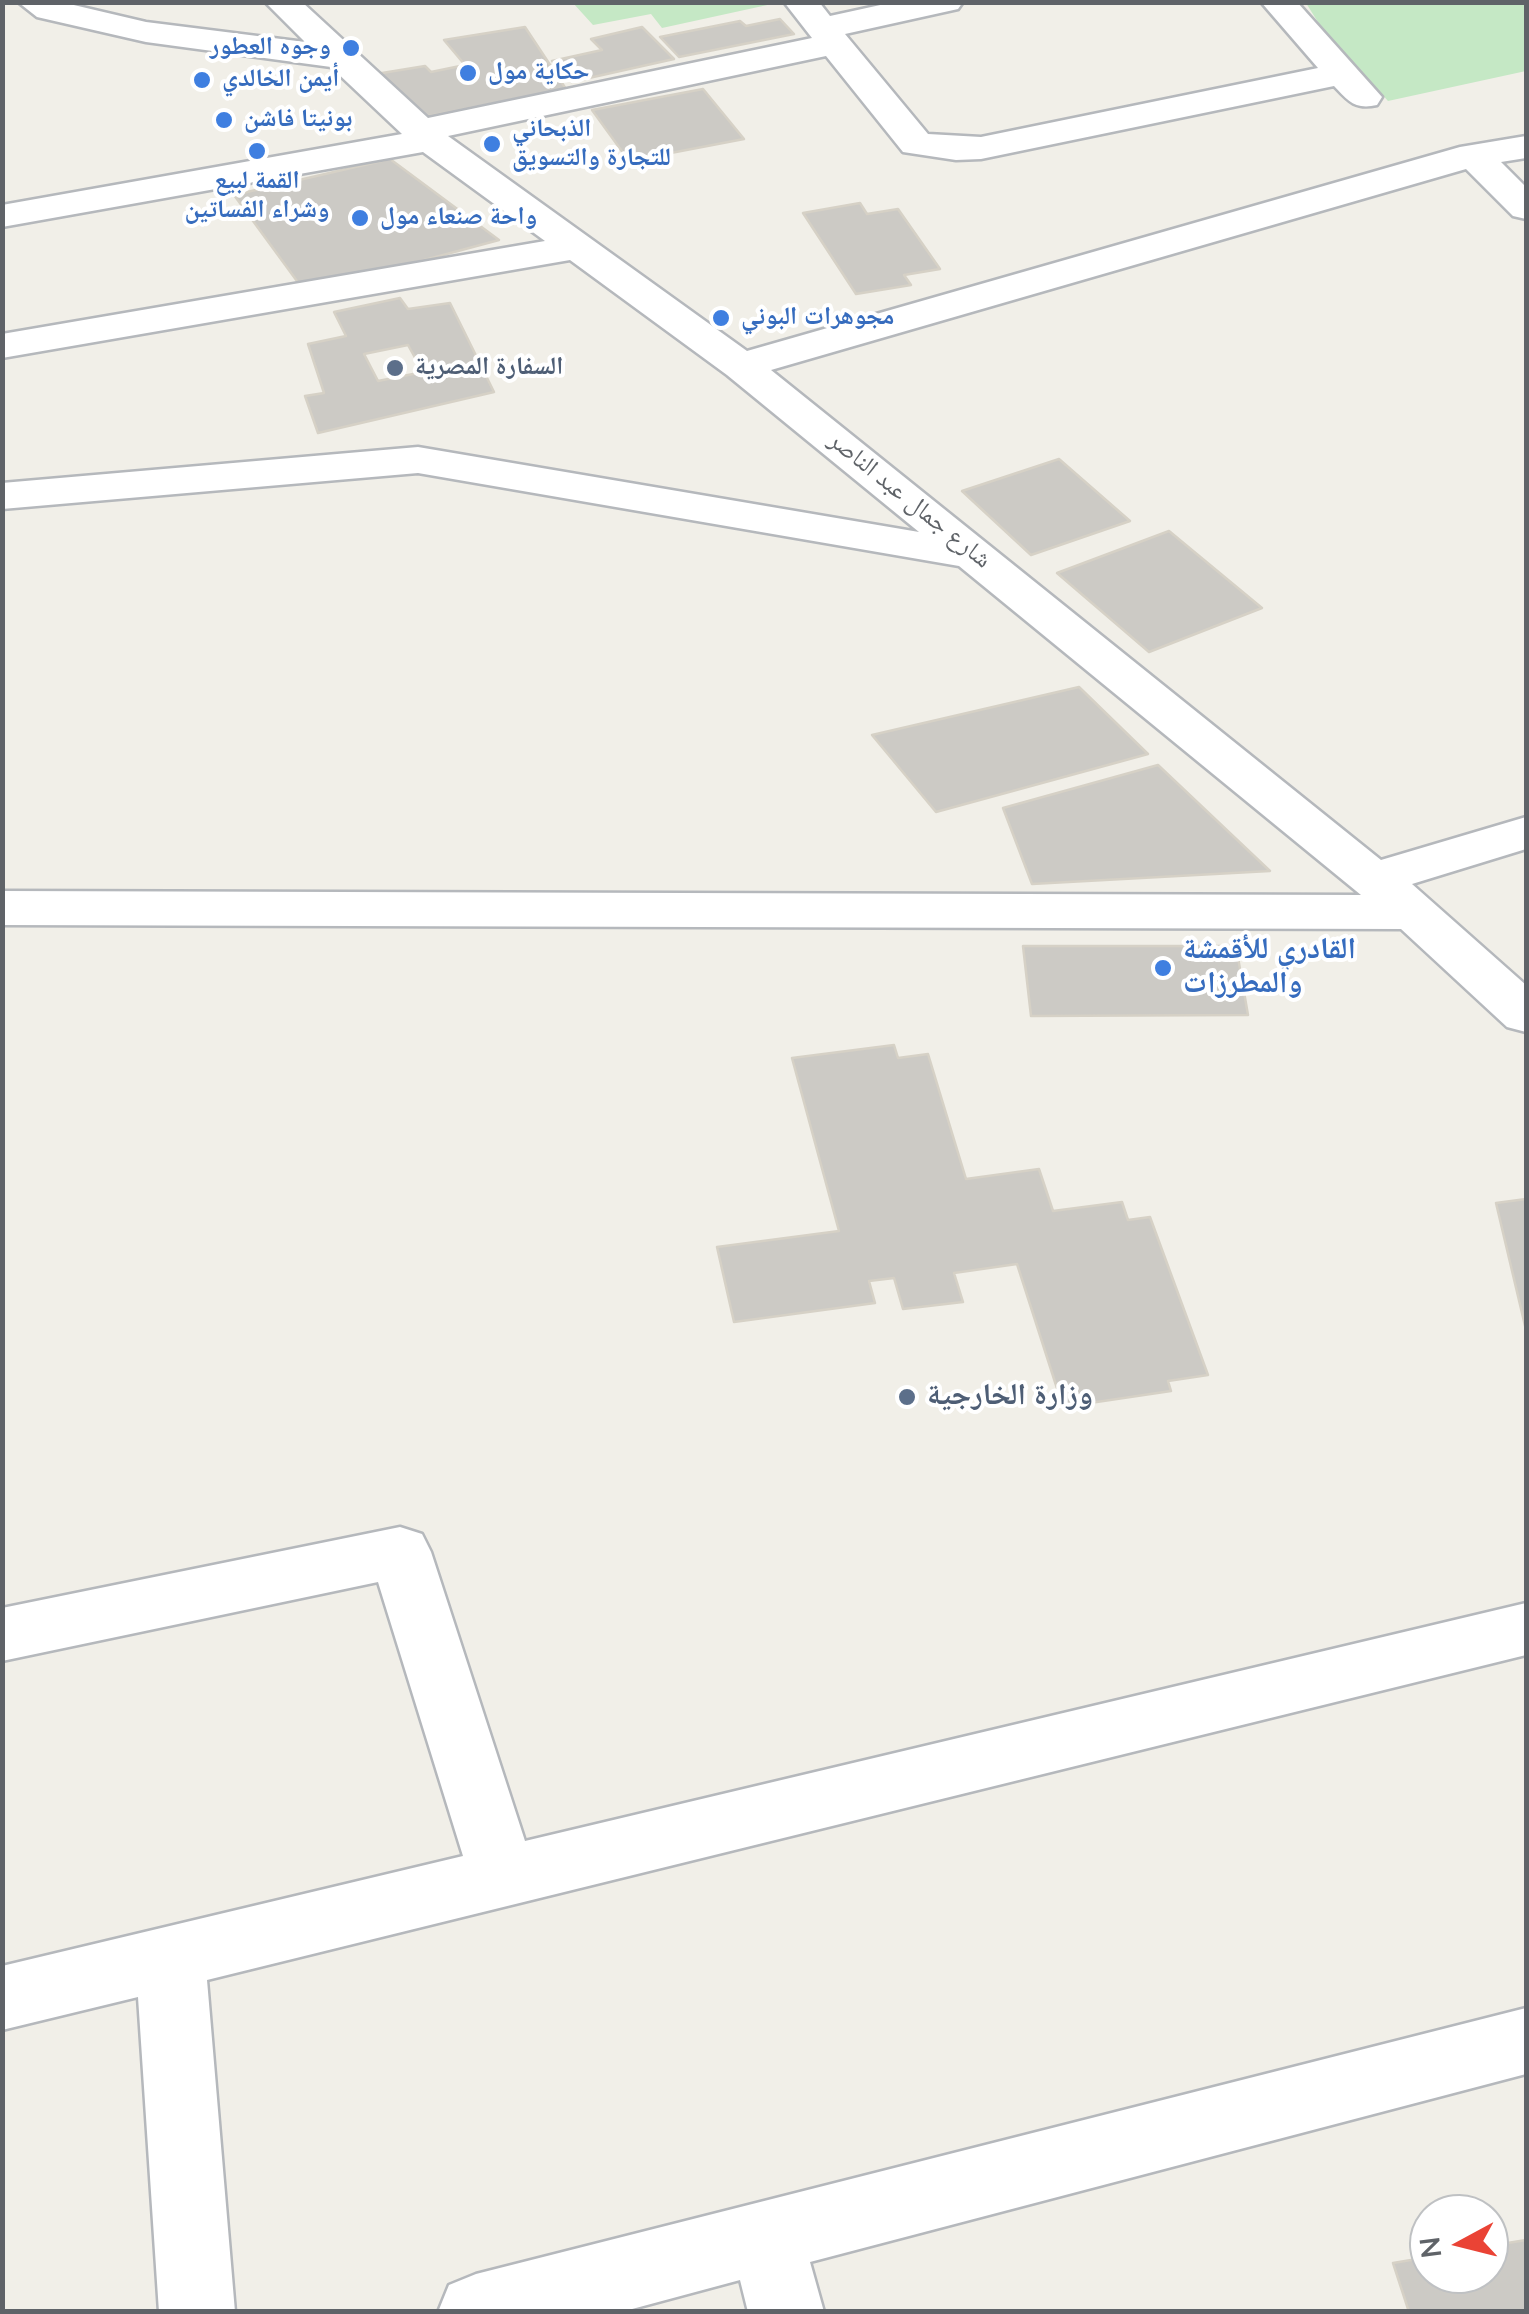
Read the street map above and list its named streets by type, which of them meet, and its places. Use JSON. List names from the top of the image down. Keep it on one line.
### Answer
{"streets":{"street":["شارع جمال عبد الناصر"]},"places":["وجوه العطور","حكاية مول","أيمن الخالدي","بونيتا فاشن","الذبحاني للتجارة والتسويق","القمة لبيع وشراء الفساتين","واحة صنعاء مول","مجوهرات البوني","السفارة المصرية","القادري للأقمشة والمطرزات","وزارة الخارجية"],"north":"left"}
